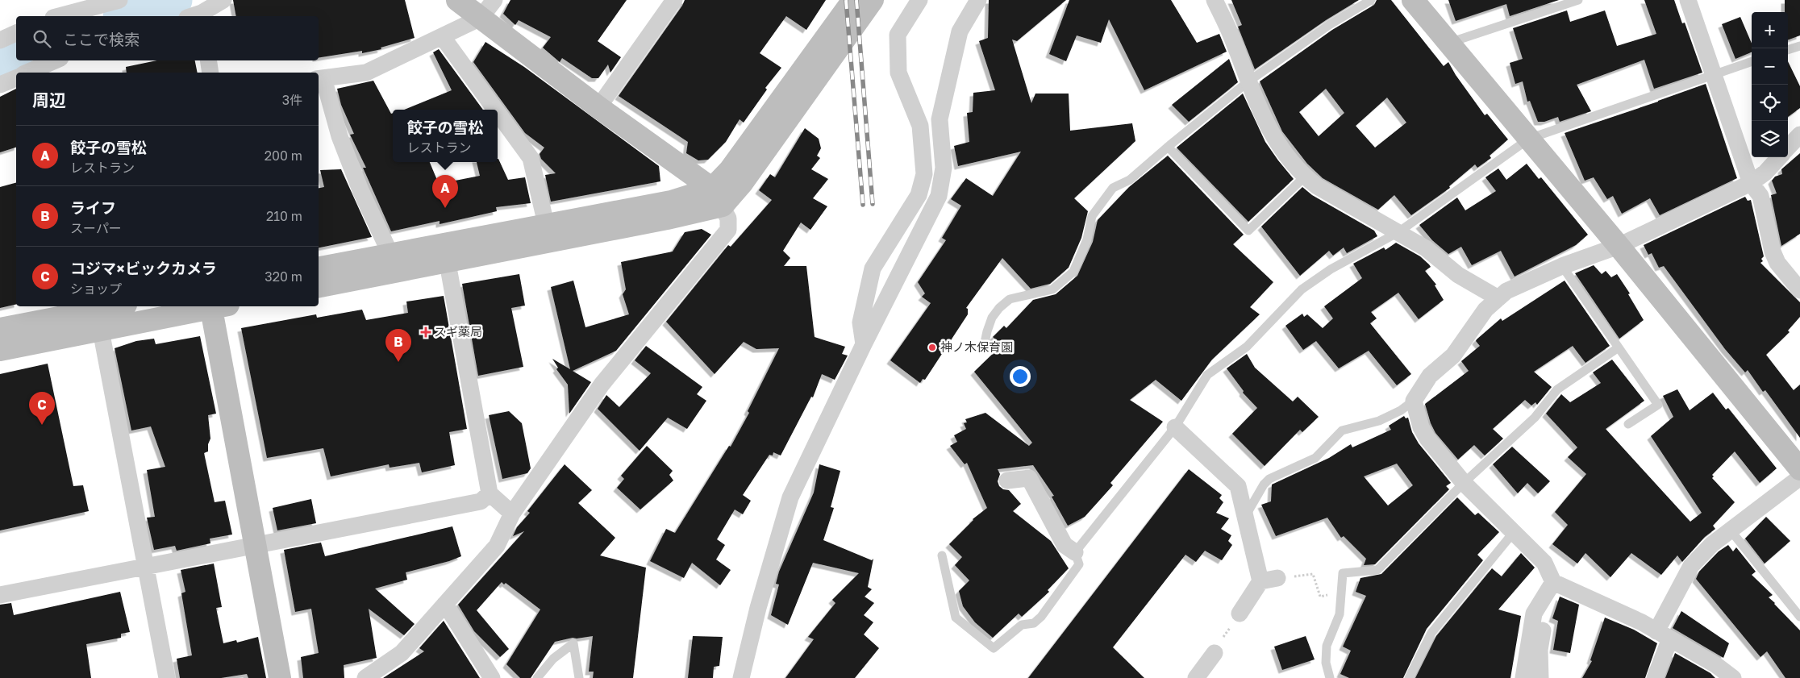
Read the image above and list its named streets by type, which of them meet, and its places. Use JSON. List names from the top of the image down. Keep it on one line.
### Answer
{"places":{"health":["スギ薬局"],"other":["神ノ木保育園"]},"page":{"map_buttons":["+","−"],"search":"ここで検索","heading":["周辺","3件"],"popup":["餃子の雪松","レストラン"],"list":[{"mark":"A","name":"餃子の雪松","note":"レストラン","value":"200 m"},{"mark":"B","name":"ライフ","note":"スーパー","value":"210 m"},{"mark":"C","name":"コジマ×ビックカメラ","note":"ショップ","value":"320 m"}],"pins":["A","B","C"]}}
